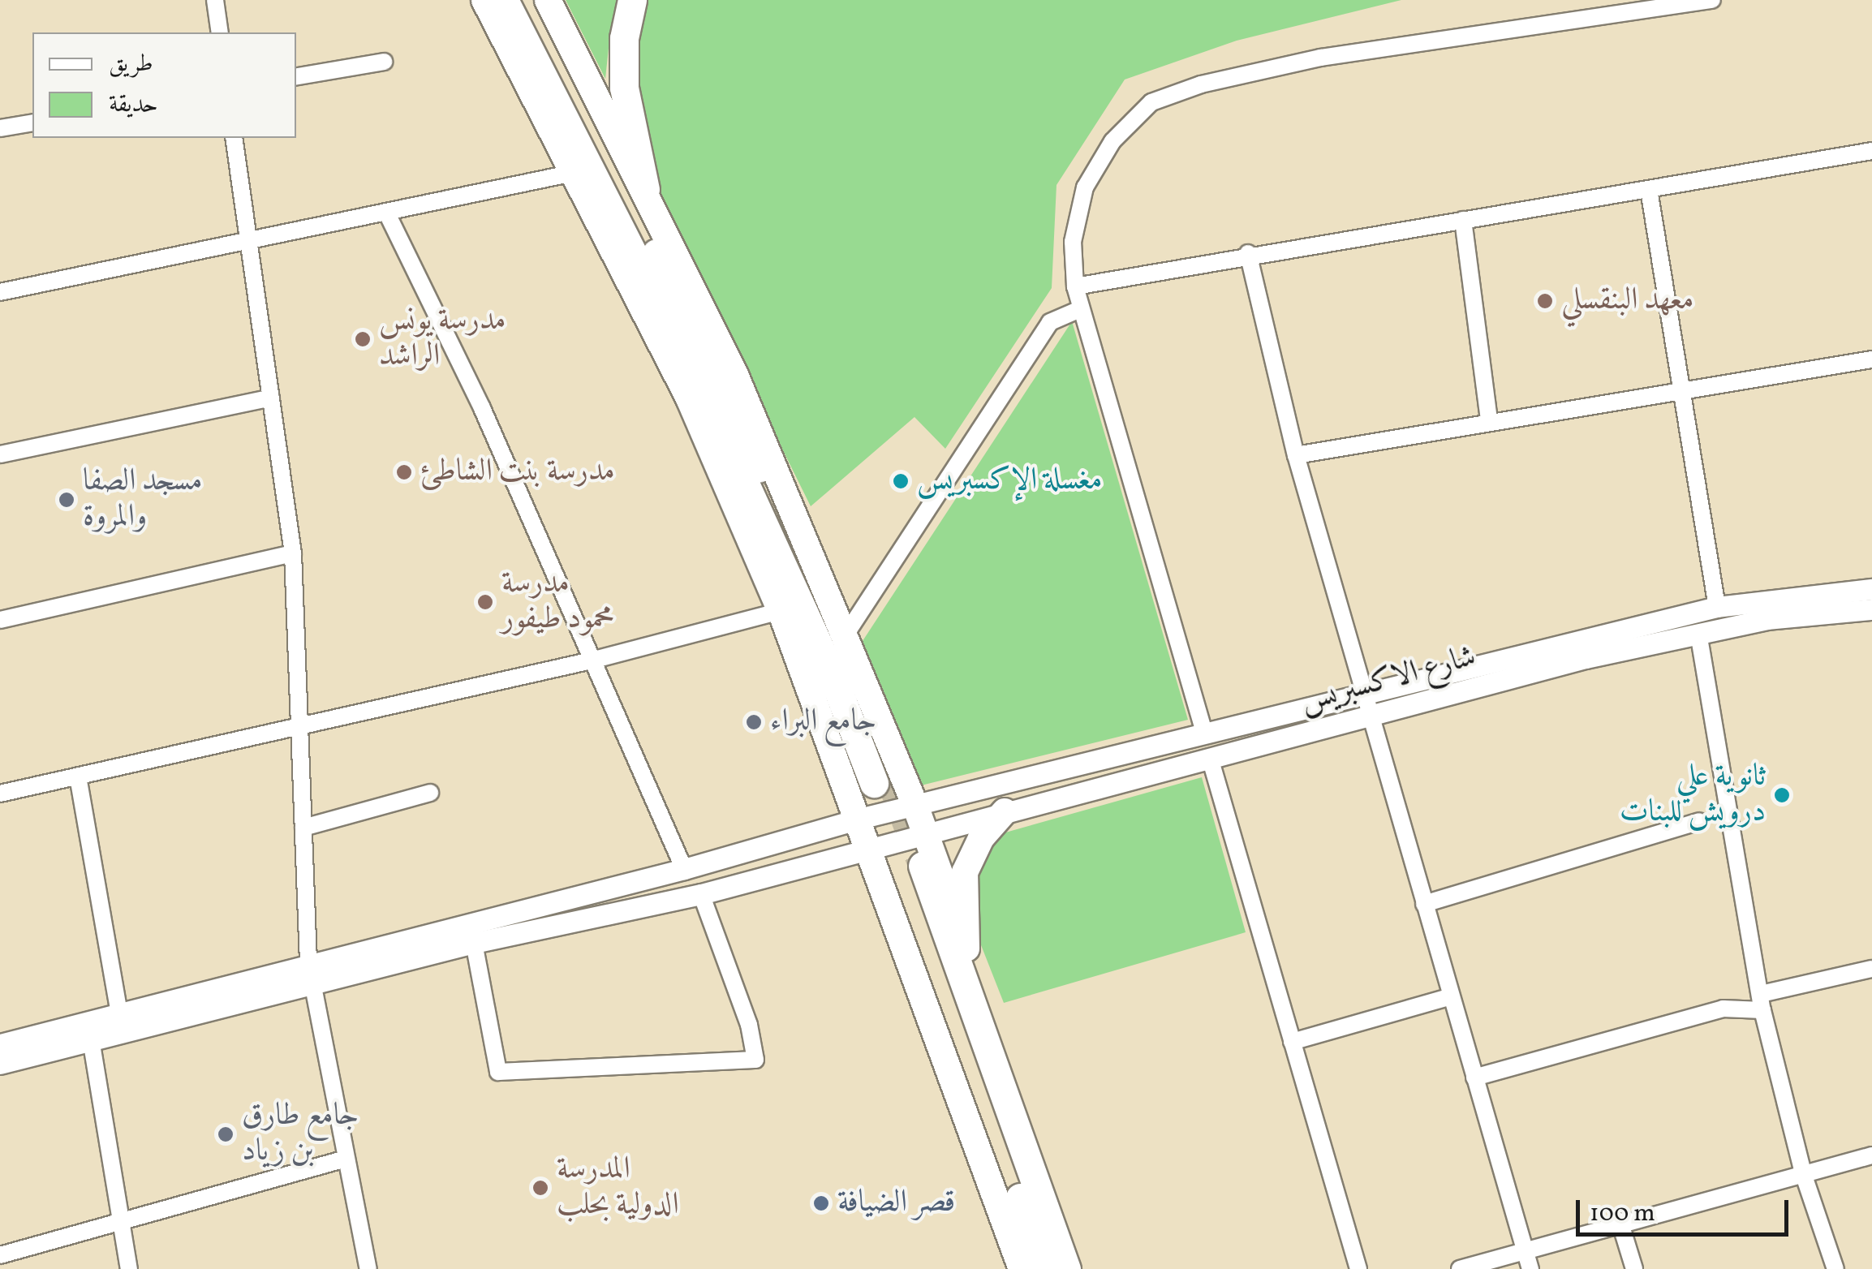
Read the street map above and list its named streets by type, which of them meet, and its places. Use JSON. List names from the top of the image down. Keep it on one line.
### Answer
{"streets":{"street":["شارع الاكسبريس"]},"places":["معهد البنقسلي","مدرسة يونس الراشد","مدرسة بنت الشاطئ","مغسلة الإكسبريس","مسجد الصفا والمروة","مدرسة محمود طيفور","جامع البراء","ثانوية علي درويش للبنات","جامع طارق بن زياد","المدرسة الدولية بحلب","قصر الضيافة"],"legend":["طريق","حديقة"],"scale_bar":"100 m"}
